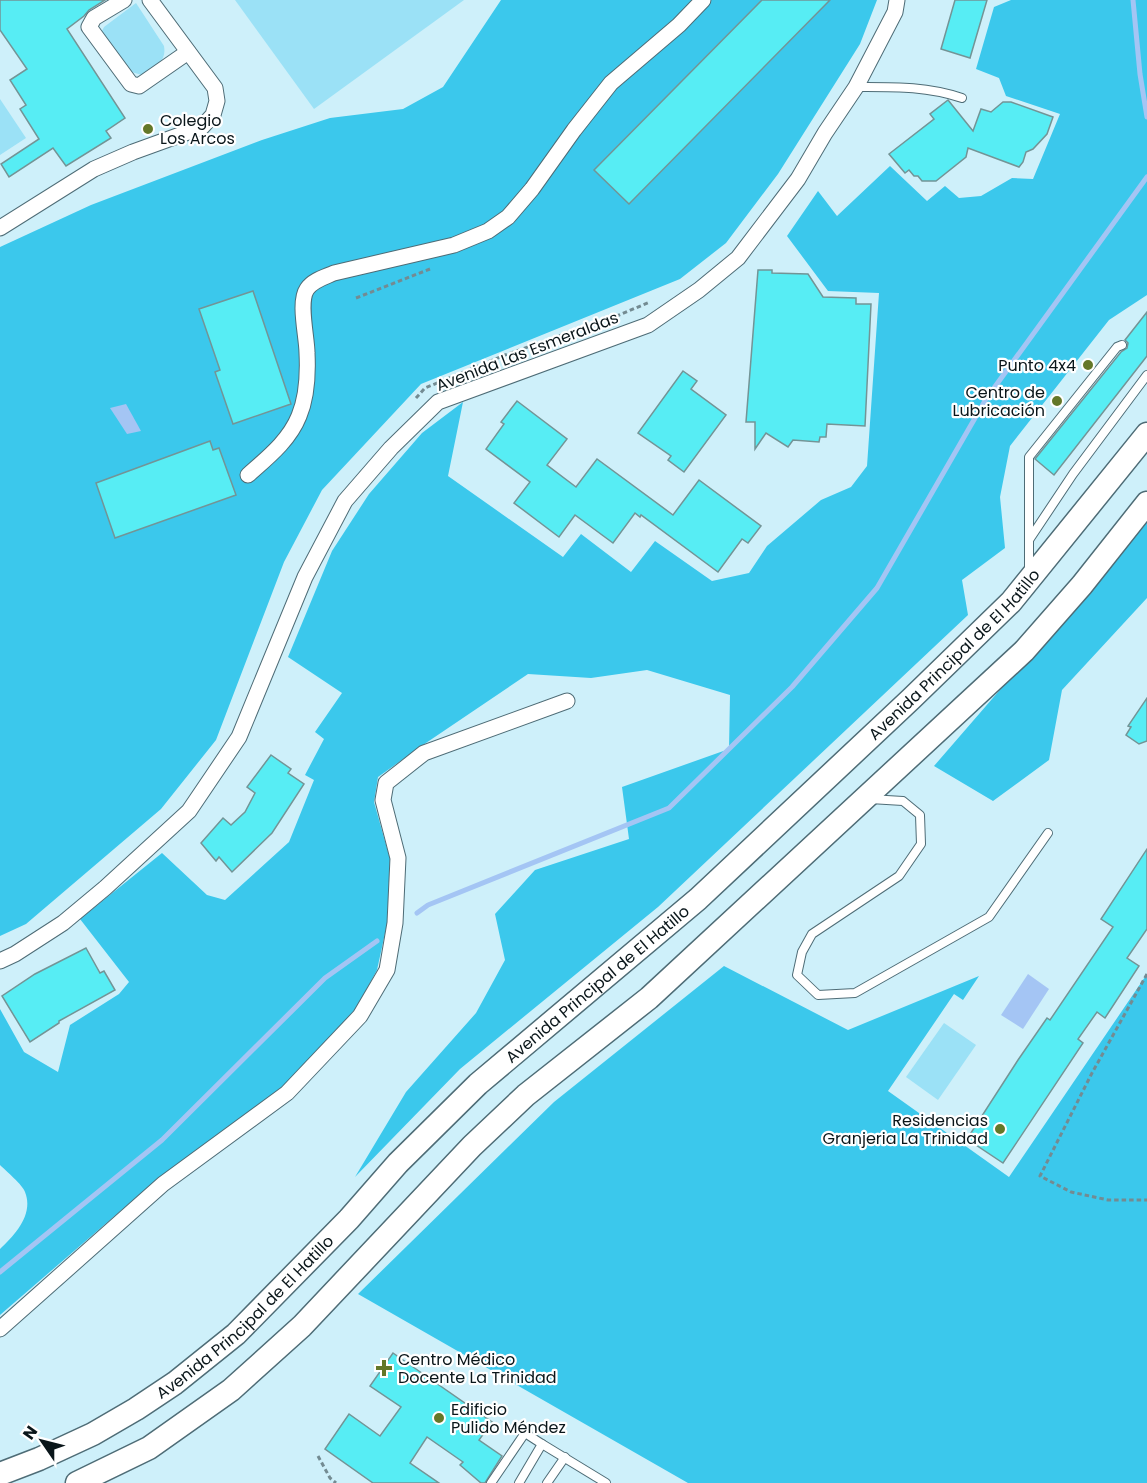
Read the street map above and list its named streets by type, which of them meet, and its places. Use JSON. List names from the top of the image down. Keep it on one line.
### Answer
{"streets":{"main road":["Avenida Principal de El Hatillo"],"street":["Avenida Las Esmeraldas"]},"places":{"other":["Colegio Los Arcos","Punto 4x4","Centro de Lubricación","Residencias Granjeria La Trinidad","Edificio Pulido Méndez"],"health":["Centro Médico Docente La Trinidad"]},"north":"top left"}
